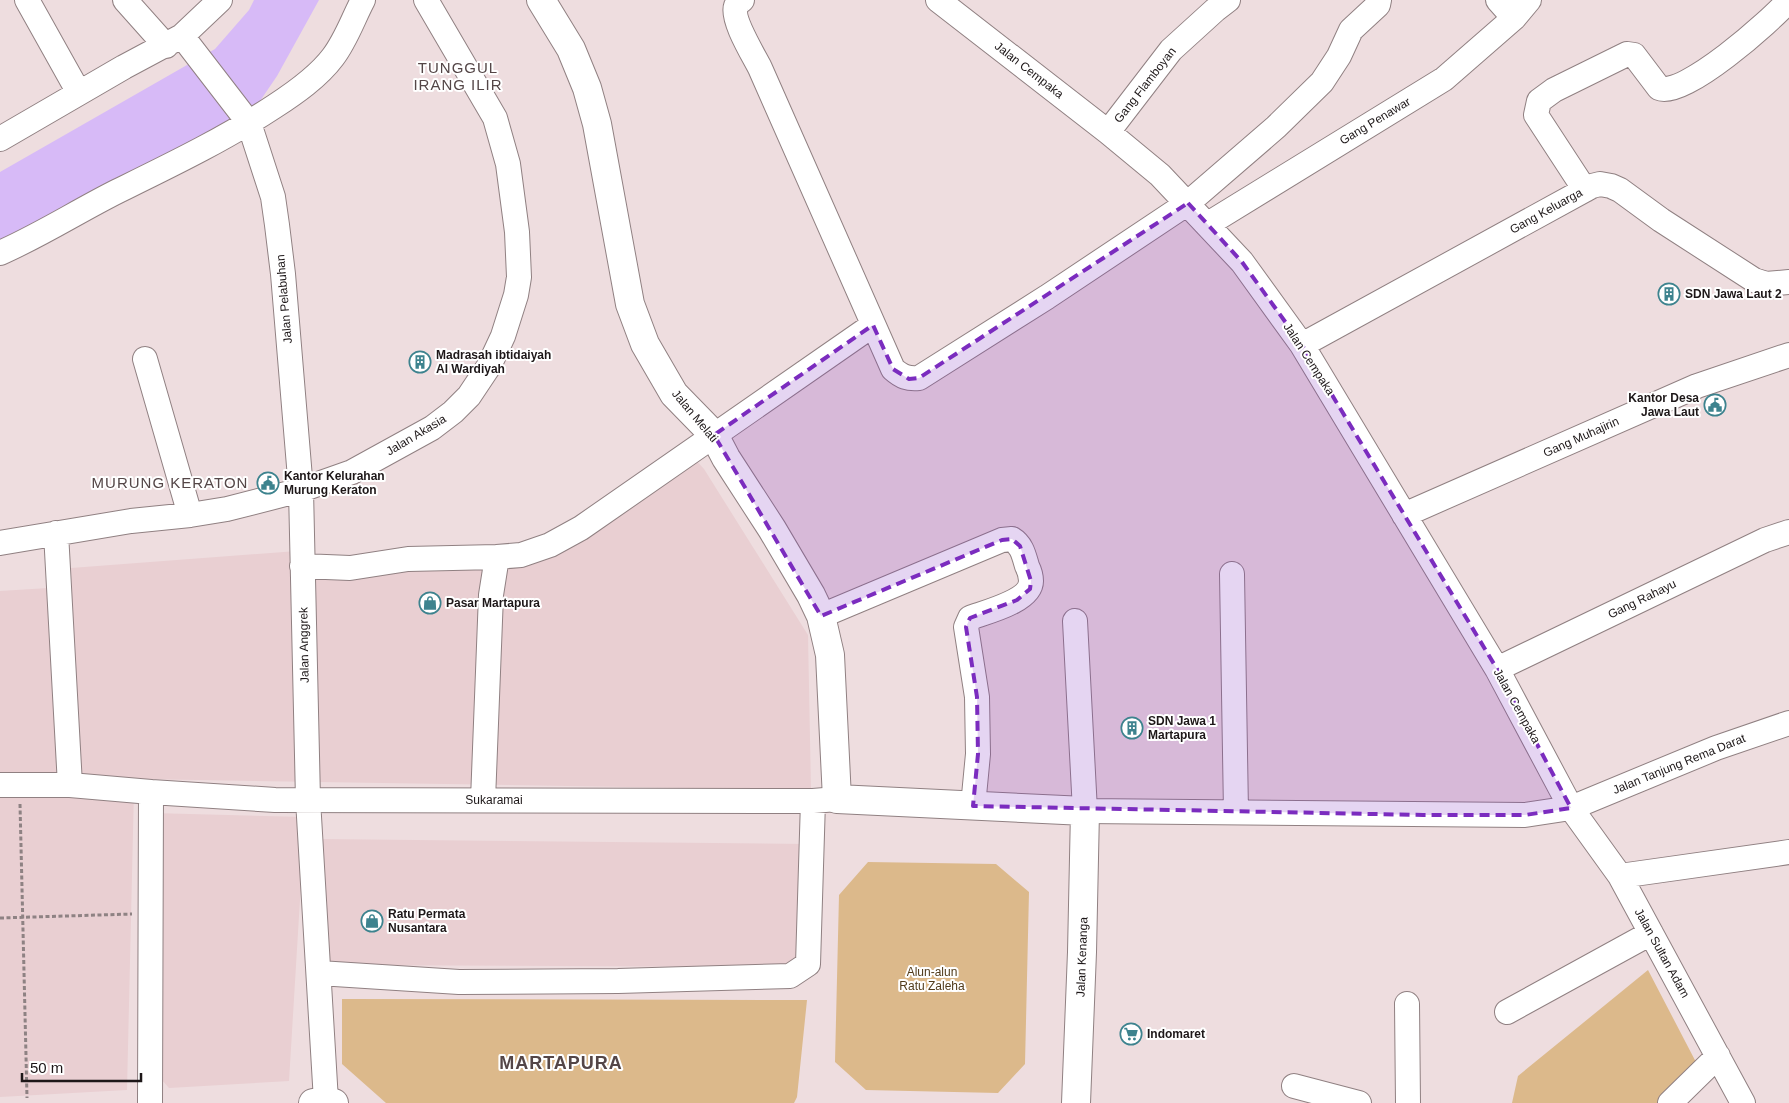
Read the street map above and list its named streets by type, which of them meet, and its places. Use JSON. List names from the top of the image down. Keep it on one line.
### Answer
{"streets":{"main road":["Jalan Melati","Jalan Kenanga"],"street":["Jalan Cempaka","Gang Flamboyan","Gang Penawar","Gang Keluarga","Jalan Pelabuhan","Jalan Akasia","Gang Muhajirin","Gang Rahayu","Jalan Anggrek","Jalan Tanjung Rema Darat","Sukaramai","Jalan Sultan Adam"]},"crossings":[["Jalan Cempaka","Gang Flamboyan"],["Jalan Cempaka","Gang Penawar"],["Jalan Cempaka","Gang Keluarga"],["Jalan Cempaka","Gang Muhajirin"],["Jalan Cempaka","Gang Rahayu"],["Jalan Cempaka","Jalan Tanjung Rema Darat"],["Jalan Cempaka","Jalan Sultan Adam"],["Jalan Pelabuhan","Jalan Akasia"],["Jalan Pelabuhan","Jalan Anggrek"],["Jalan Melati","Sukaramai"],["Jalan Akasia","Jalan Anggrek"],["Jalan Anggrek","Sukaramai"],["Jalan Tanjung Rema Darat","Jalan Sultan Adam"],["Jalan Tanjung Rema Darat","Jalan Kenanga"]],"districts":["TUNGGUL IRANG ILIR","MURUNG KERATON","MARTAPURA"],"parks":["Alun-alun Ratu Zaleha"],"places":{"building":["SDN Jawa Laut 2","Madrasah ibtidaiyah Al Wardiyah","SDN Jawa 1 Martapura"],"public building":["Kantor Desa Jawa Laut","Kantor Kelurahan Murung Keraton"],"shop":["Pasar Martapura","Ratu Permata Nusantara"],"supermarket":["Indomaret"]},"scale_bar":"50 m"}
